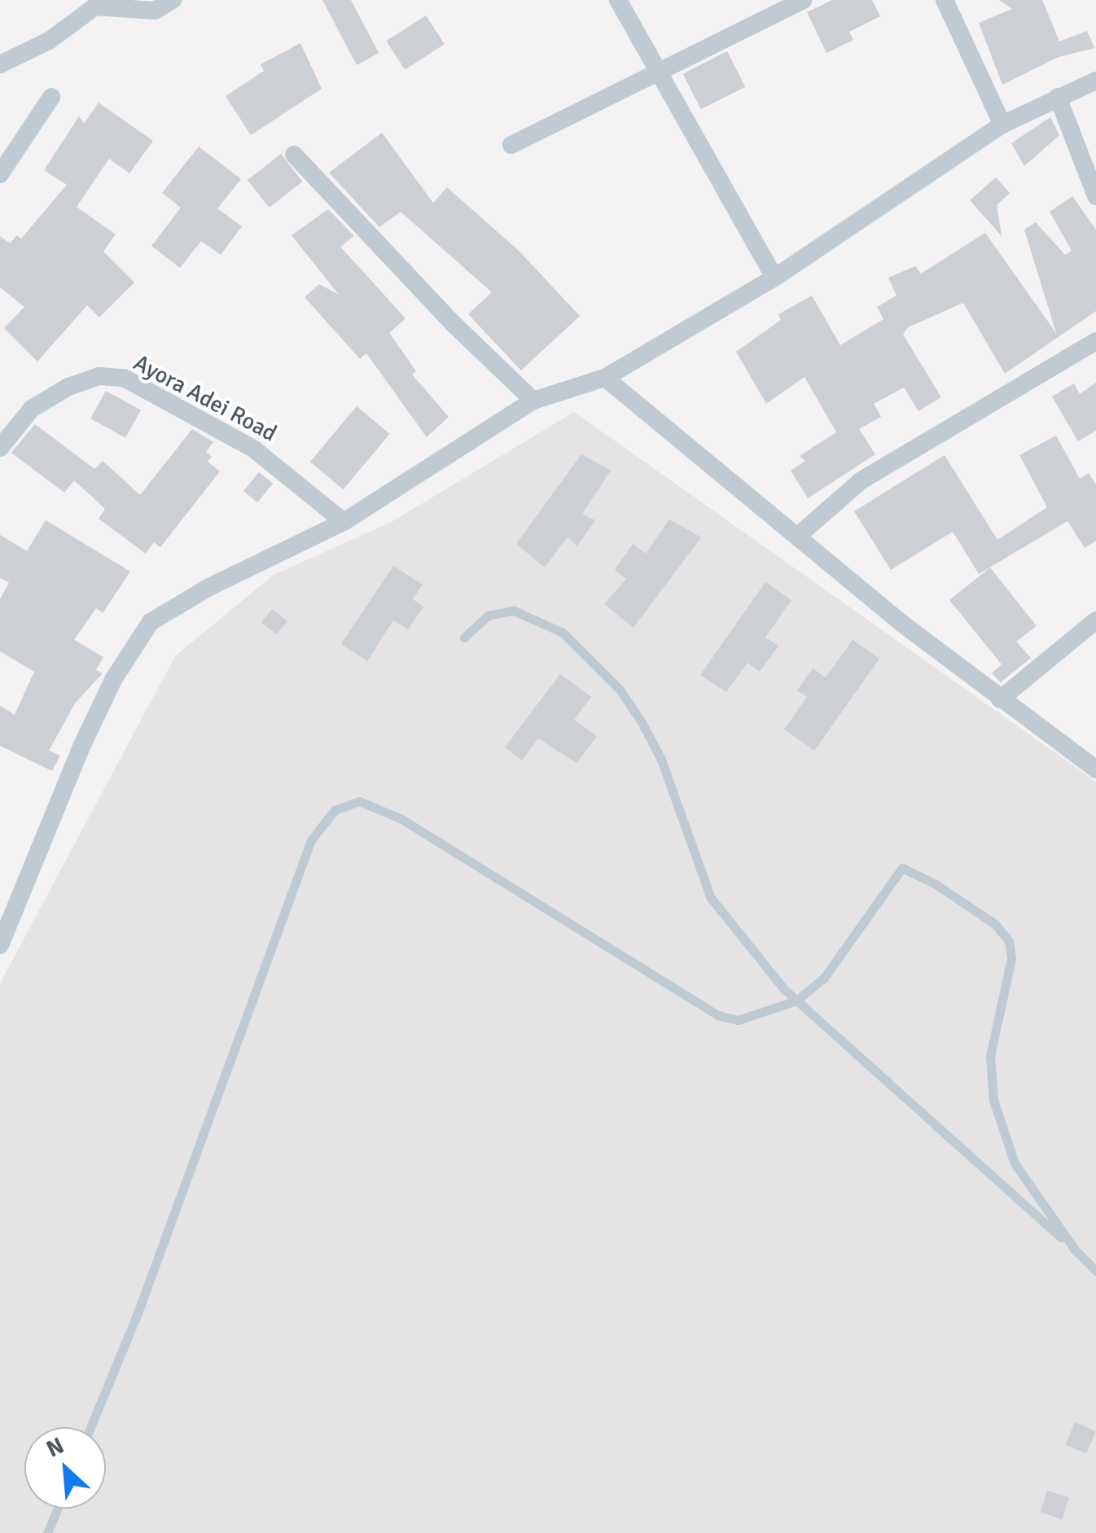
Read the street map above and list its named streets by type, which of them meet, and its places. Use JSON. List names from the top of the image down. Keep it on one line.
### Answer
{"streets":{"street":["Ayora Adei Road"]},"north":"top left"}
